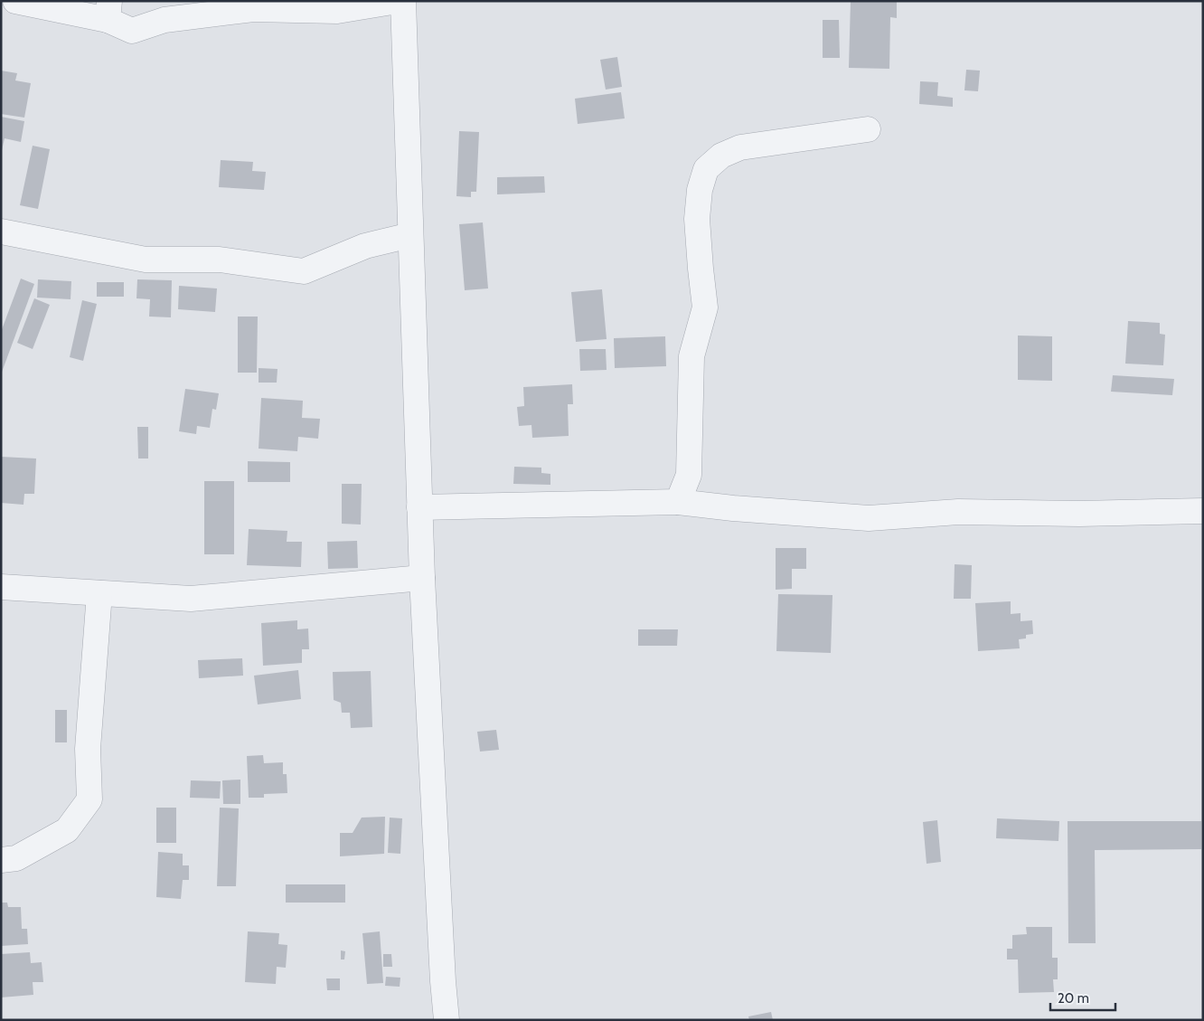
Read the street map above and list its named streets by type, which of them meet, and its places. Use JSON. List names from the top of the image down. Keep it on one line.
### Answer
{"scale_bar":"20 m"}
